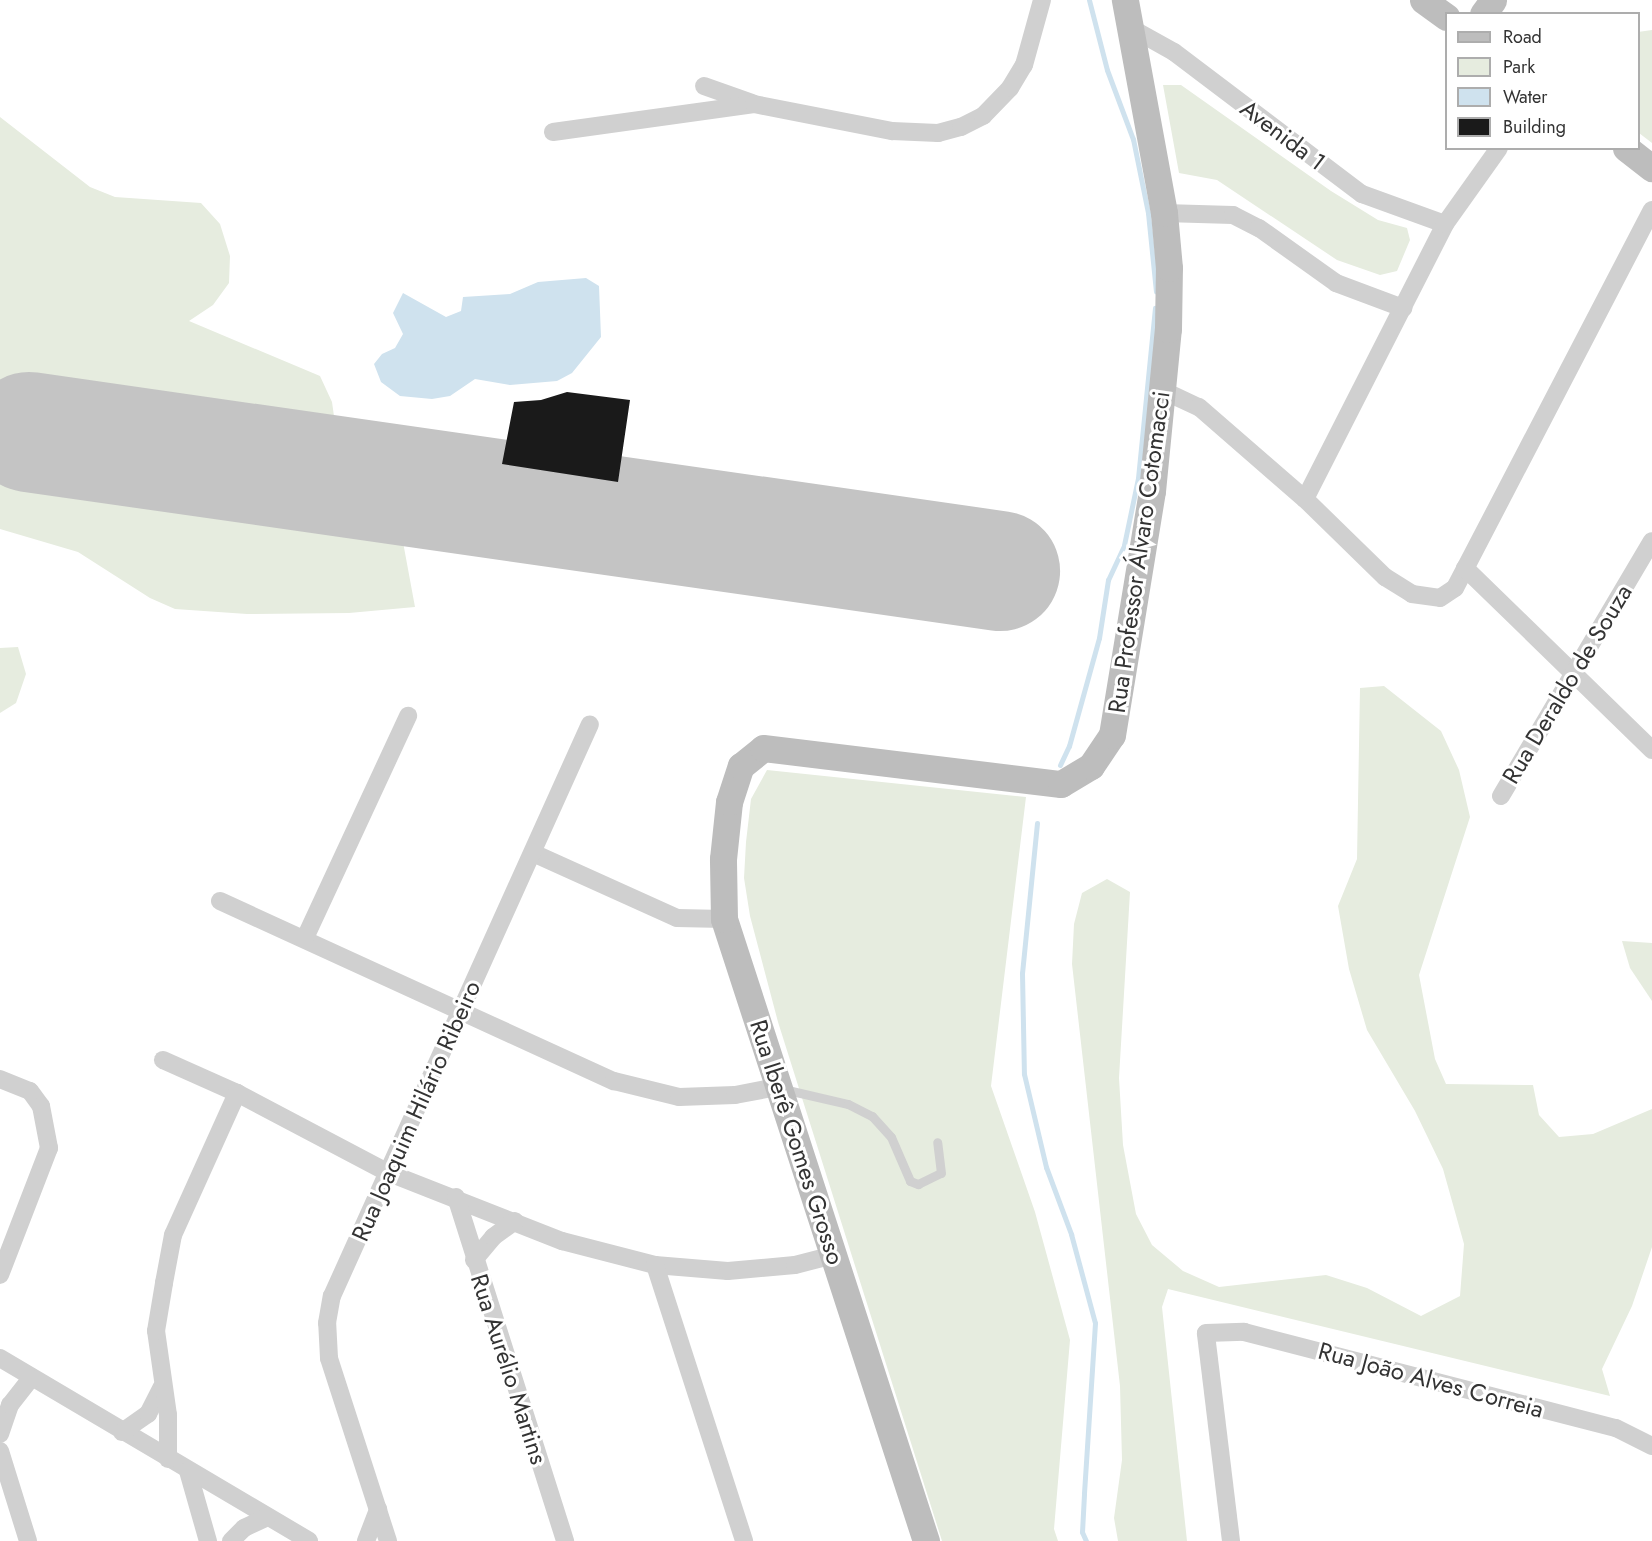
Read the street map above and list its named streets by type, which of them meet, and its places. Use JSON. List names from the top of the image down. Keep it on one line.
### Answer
{"streets":{"street":["Avenida 1","Rua Professor Álvaro Cotomacci","Rua Deraldo de Souza","Rua Joaquim Hilário Ribeiro","Rua Iberê Gomes Grosso","Rua Aurélio Martins","Rua João Alves Correia"]},"crossings":[["Avenida 1","Rua Professor Álvaro Cotomacci"],["Rua Professor Álvaro Cotomacci","Rua Iberê Gomes Grosso"]],"legend":["Road","Park","Water","Building"]}
